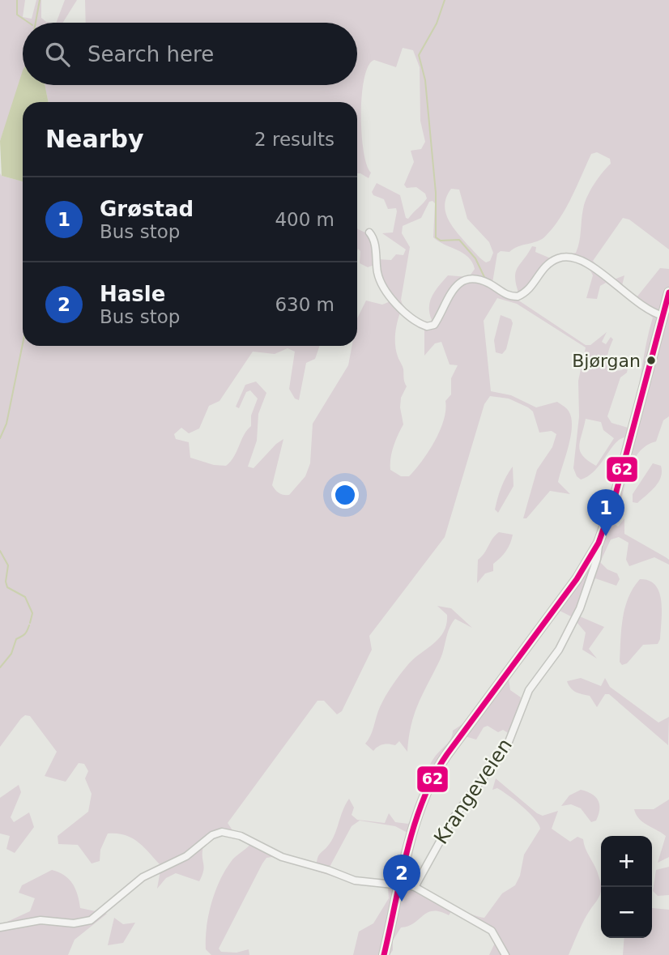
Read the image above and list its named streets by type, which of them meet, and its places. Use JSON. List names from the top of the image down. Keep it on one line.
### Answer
{"streets":{"street":["Krangeveien"]},"places":["Bjørgan"],"lines":["transit line 62"],"page":{"search":"Search here","heading":["Nearby","2 results"],"list":[{"mark":"1","name":"Grøstad","note":"Bus stop","value":"400 m"},{"mark":"2","name":"Hasle","note":"Bus stop","value":"630 m"}],"pins":["1","2"],"map_buttons":["+","−"]}}
